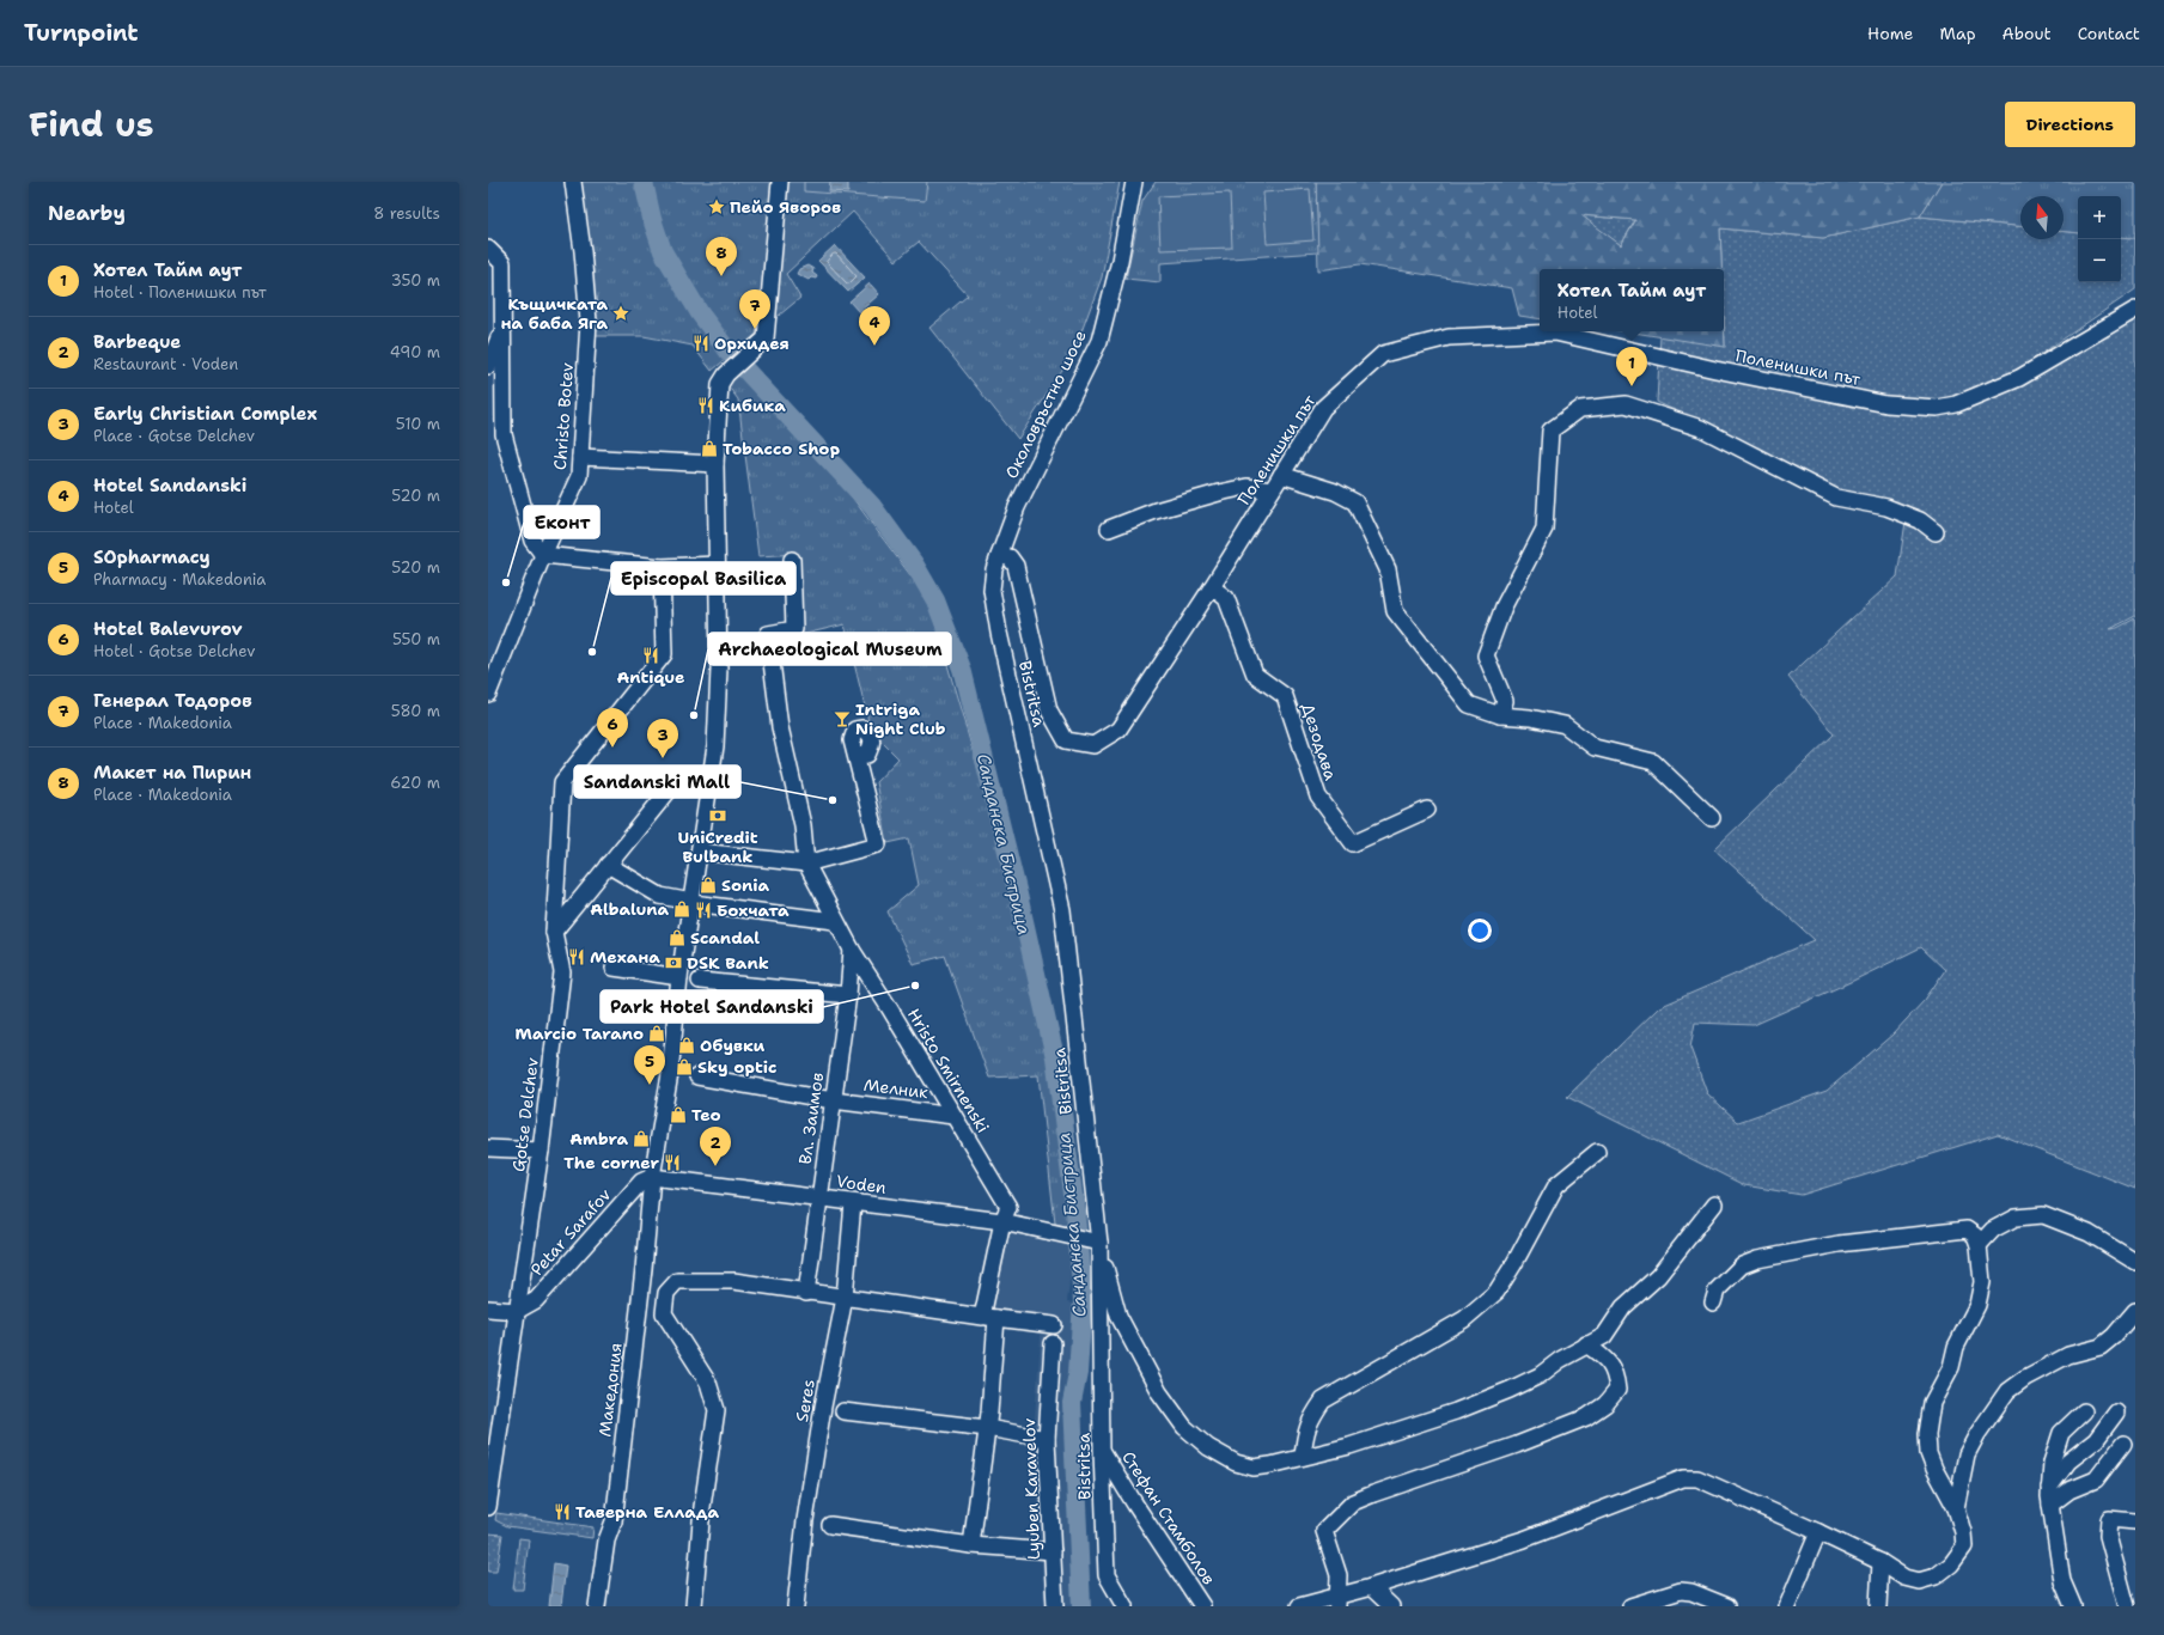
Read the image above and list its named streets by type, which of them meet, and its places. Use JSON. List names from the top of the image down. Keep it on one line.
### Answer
{"streets":{"street":["Поленишки път","Околовръстно шосе","Christo Botev","Bistritsa","Дезодава","Hristo Smirnenski","Мелник","Gotse Delchev","Вл. Заимов","Voden","Petar Sarafov","Македония","Seres","Lyuben Karavelov","Стефан Стамболов"]},"crossings":[["Поленишки път","Околовръстно шосе"],["Поленишки път","Bistritsa"],["Поленишки път","Дезодава"],["Околовръстно шосе","Bistritsa"],["Bistritsa","Voden"],["Bistritsa","Стефан Стамболов"],["Hristo Smirnenski","Мелник"],["Hristo Smirnenski","Вл. Заимов"],["Hristo Smirnenski","Voden"],["Мелник","Вл. Заимов"],["Gotse Delchev","Petar Sarafov"],["Вл. Заимов","Voden"],["Voden","Petar Sarafov"],["Voden","Македония"],["Voden","Seres"],["Petar Sarafov","Македония"]],"water":["Санданска Бистрица"],"places":{"place":["Пейо Яворов","Къщичката на баба Яга"],"restaurant":["Орхидея","Кибика","Antique","Бохчата","Механа","The corner","Таверна Еллада"],"shop":["Tobacco Shop","Sonia","Albaluna","Scandal","Marcio Tarano","Обувки","Sky optic","Тео","Ambra"],"other":["Еконт","Еpiscopal Basilica","Archaeological Museum","Sandanski Mall","Park Hotel Sandanski"],"bar":["Intriga Night Club"],"bank":["UniCredit Bulbank","DSK Bank"]},"north":"top","page":{"header":"Turnpoint","nav":["Home","Map","About","Contact"],"title":"Find us","buttons":"Directions","heading":["Nearby","8 results"],"map_buttons":["+","−"],"pins":["8","7","4","1","6","3","5","2"],"list":[{"mark":"1","name":"Хотел Тайм аут","note":"Hotel · Поленишки път","value":"350 m"},{"mark":"2","name":"Barbeque","note":"Restaurant · Voden","value":"490 m"},{"mark":"3","name":"Early Christian Complex","note":"Place · Gotse Delchev","value":"510 m"},{"mark":"4","name":"Hotel Sandanski","note":"Hotel","value":"520 m"},{"mark":"5","name":"SOpharmacy","note":"Pharmacy · Makedonia","value":"520 m"},{"mark":"6","name":"Hotel Balevurov","note":"Hotel · Gotse Delchev","value":"550 m"},{"mark":"7","name":"Генерал Тодоров","note":"Place · Makedonia","value":"580 m"},{"mark":"8","name":"Макет на Пирин","note":"Place · Makedonia","value":"620 m"}],"popup":["Хотел Тайм аут","Hotel"]}}
